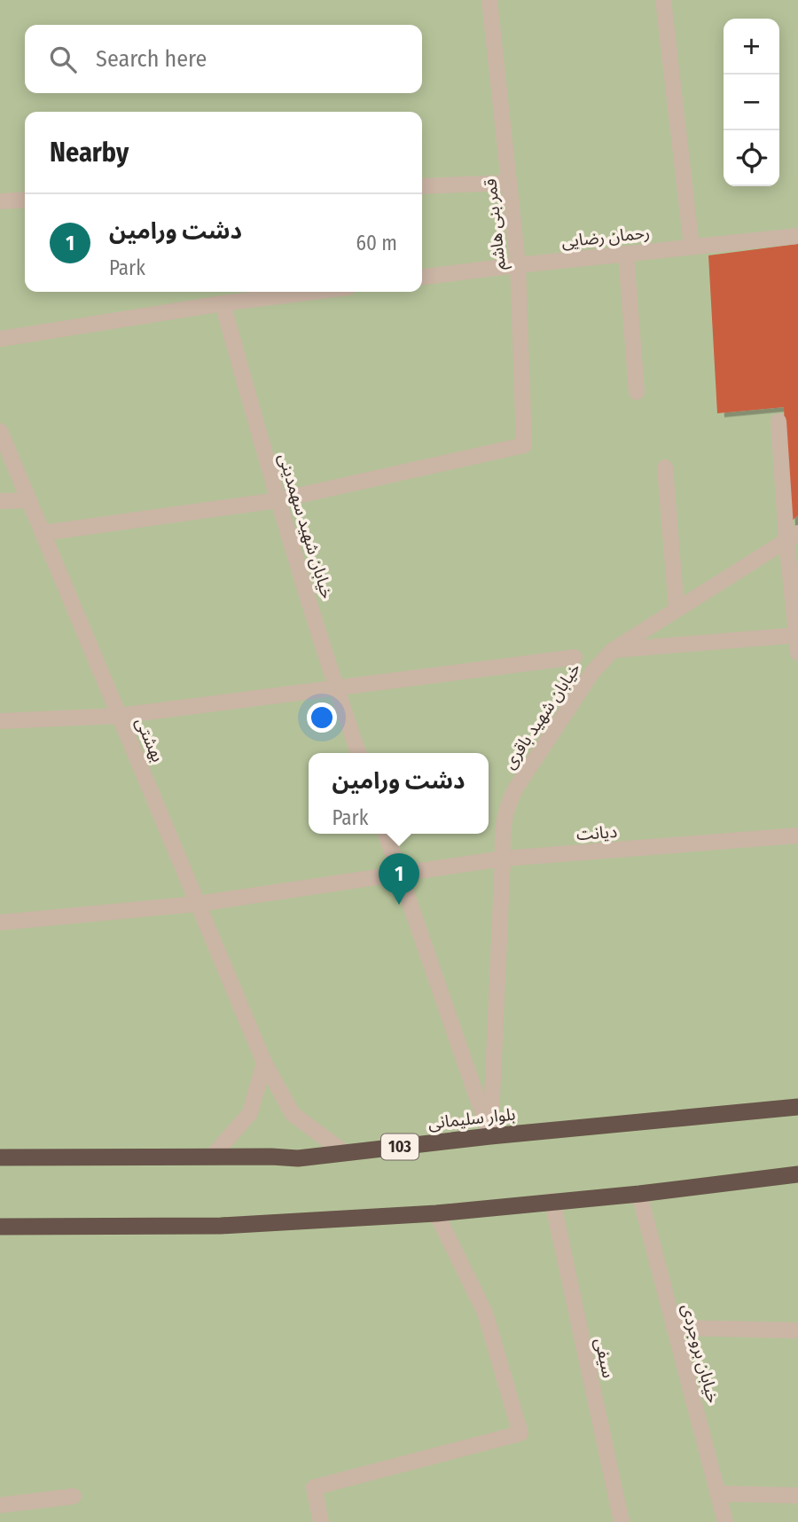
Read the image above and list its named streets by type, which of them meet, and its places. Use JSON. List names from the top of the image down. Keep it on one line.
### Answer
{"streets":{"highway":["بلوار سلیمانی","103"],"street":["قمر بنی هاشم","رحمان رضایی","خیابان شهید سهمدینی","خیابان شهید باقری","بهشتی","دیانت","خیابان بروجردی","سیفی"]},"crossings":[["قمر بنی هاشم","رحمان رضایی"],["قمر بنی هاشم","خیابان شهید سهمدینی"],["خیابان شهید باقری","دیانت"],["خیابان شهید باقری","بلوار سلیمانی"],["بهشتی","دیانت"],["بهشتی","بلوار سلیمانی"]],"page":{"map_buttons":["+","−"],"search":"Search here","heading":"Nearby","list":[{"mark":"1","name":"دشت ورامین","note":"Park","value":"60 m"}],"popup":["دشت ورامین","Park"],"pins":"1"}}
